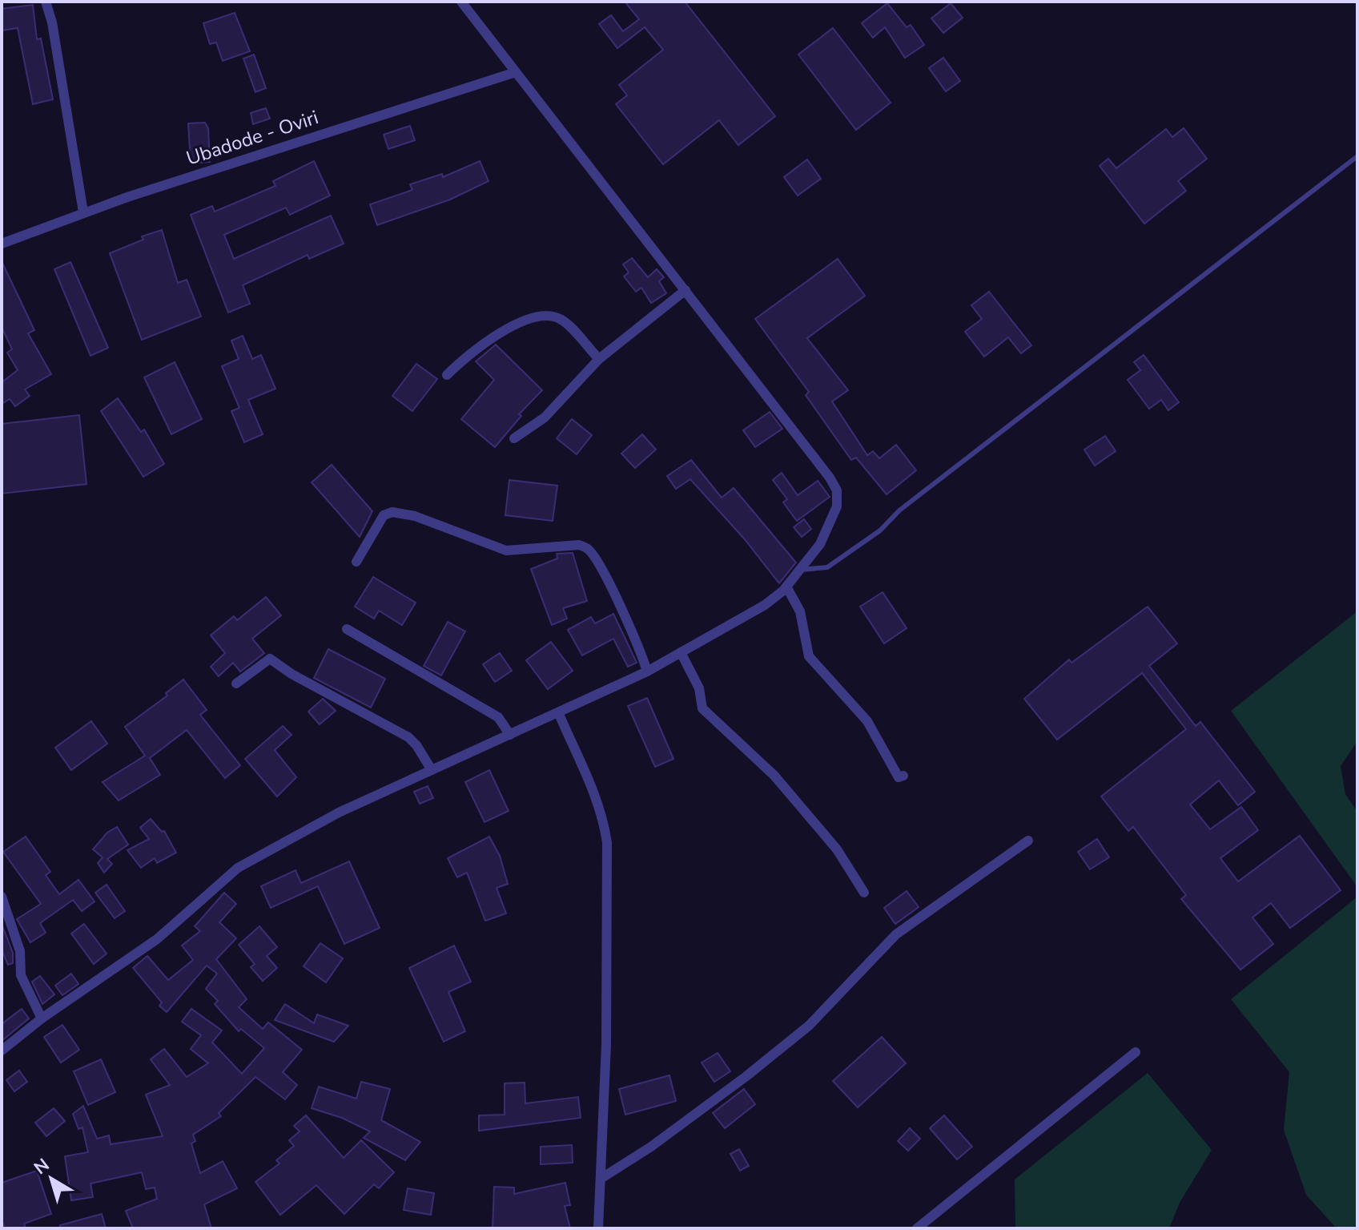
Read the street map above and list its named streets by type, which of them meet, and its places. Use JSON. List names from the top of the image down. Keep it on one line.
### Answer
{"streets":{"street":["Ubadode - Oviri"]},"north":"top left"}
